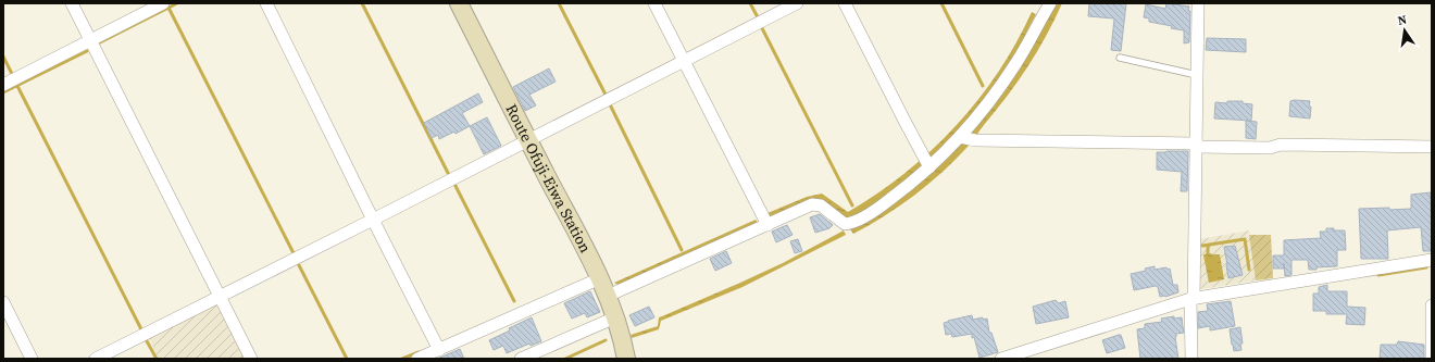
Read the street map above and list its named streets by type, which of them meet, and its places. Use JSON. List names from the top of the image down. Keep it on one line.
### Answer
{"streets":{"main road":["Route Ofuji-Eiwa Station"]},"north":"top"}
